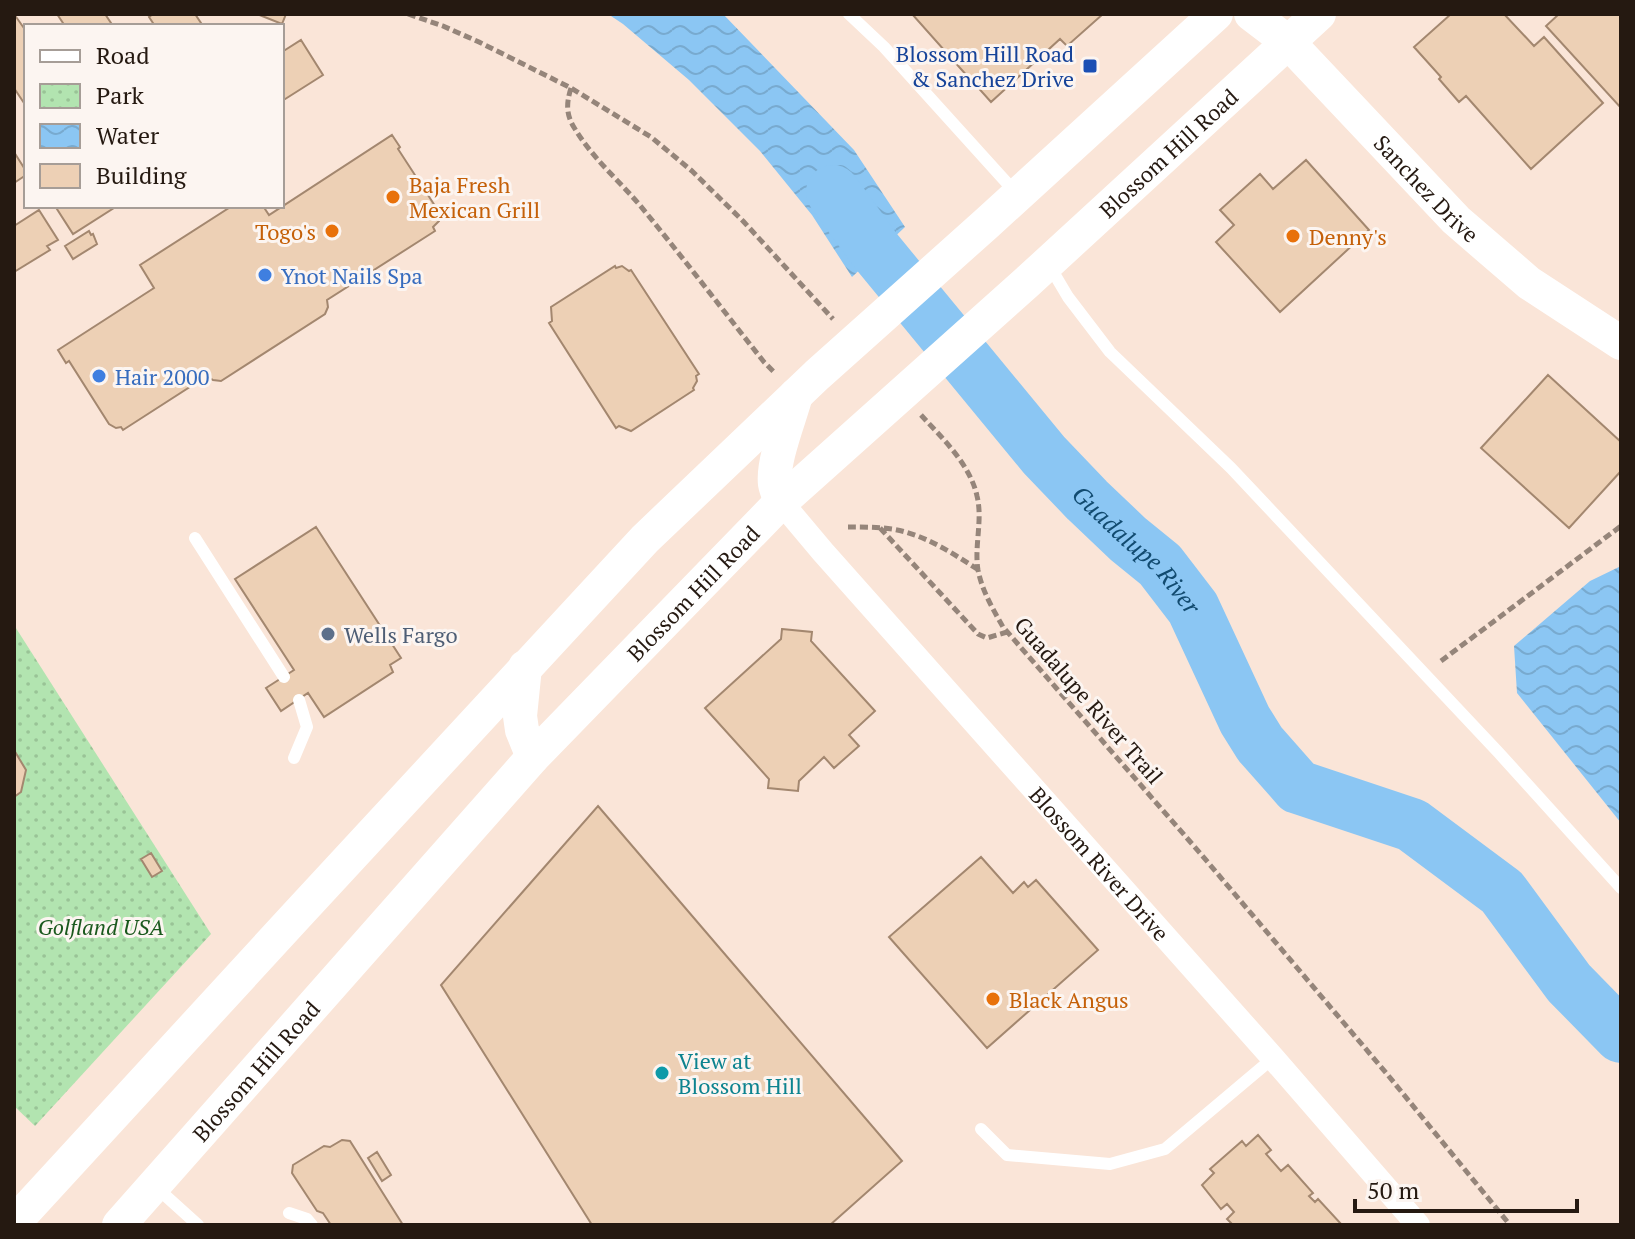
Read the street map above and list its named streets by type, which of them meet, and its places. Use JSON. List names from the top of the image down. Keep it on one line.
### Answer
{"streets":{"main road":["Blossom Hill Road","Sanchez Drive"],"street":["Blossom River Drive"],"path":["Guadalupe River Trail"]},"crossings":[["Blossom Hill Road","Sanchez Drive"],["Blossom Hill Road","Blossom River Drive"]],"water":["Guadalupe River"],"parks":["Golfland USA"],"places":{"transit":["Blossom Hill Road & Sanchez Drive"],"other":["Baja Fresh Mexican Grill","Togo's","Denny's","Ynot Nails Spa","Hair 2000","Wells Fargo","Black Angus","View at Blossom Hill"]},"legend":["Road","Park","Water","Building"],"scale_bar":"50 m"}
